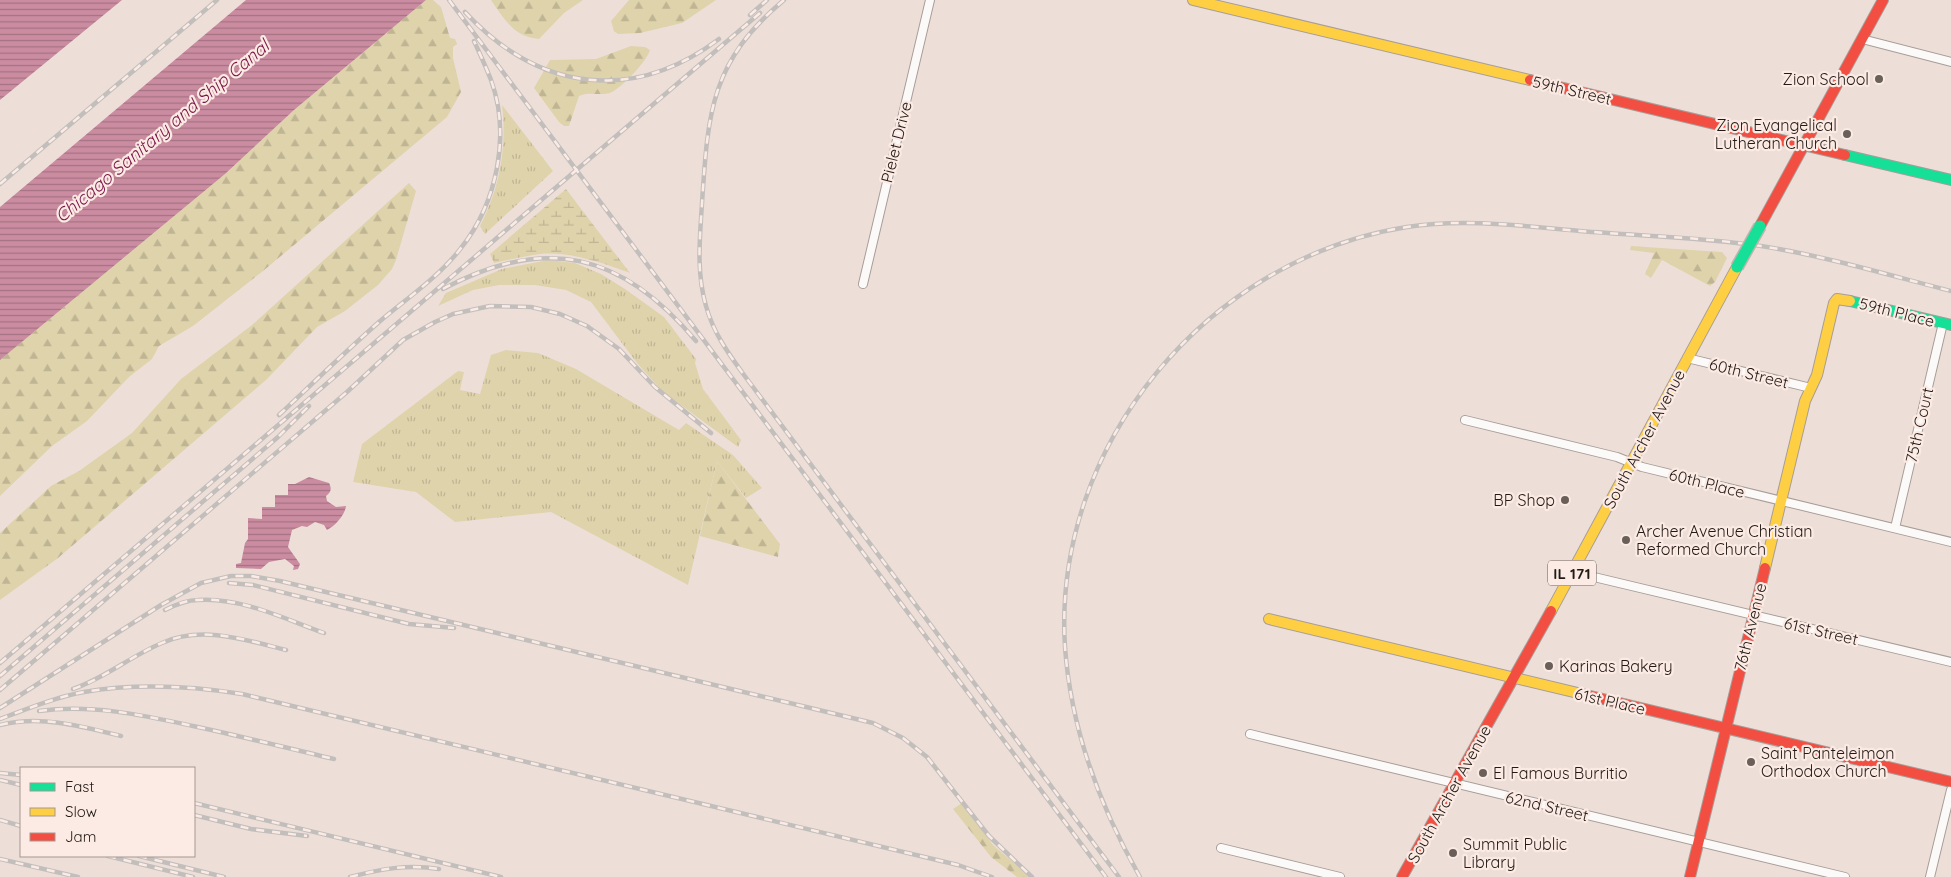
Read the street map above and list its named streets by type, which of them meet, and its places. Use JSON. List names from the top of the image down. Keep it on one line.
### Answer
{"streets":{"street":["59th Street","Pielet Drive","59th Place","60th Street","75th Court","South Archer Avenue","60th Place","IL 171","76th Avenue","61st Street","61st Place","62nd Street"]},"crossings":[["59th Street","South Archer Avenue"],["59th Place","75th Court"],["59th Place","76th Avenue"],["60th Street","South Archer Avenue"],["60th Street","76th Avenue"],["75th Court","60th Place"],["South Archer Avenue","60th Place"],["South Archer Avenue","61st Street"],["South Archer Avenue","61st Place"],["South Archer Avenue","62nd Street"],["60th Place","76th Avenue"],["76th Avenue","61st Street"],["76th Avenue","61st Place"],["76th Avenue","62nd Street"]],"water":["Chicago Sanitary and Ship Canal"],"places":["Zion School","Zion Evangelical Lutheran Church","BP Shop","Archer Avenue Christian Reformed Church","Karinas Bakery","Saint Panteleimon Orthodox Church","El Famous Burritio","Summit Public Library"],"legend":["Fast","Slow","Jam"]}
